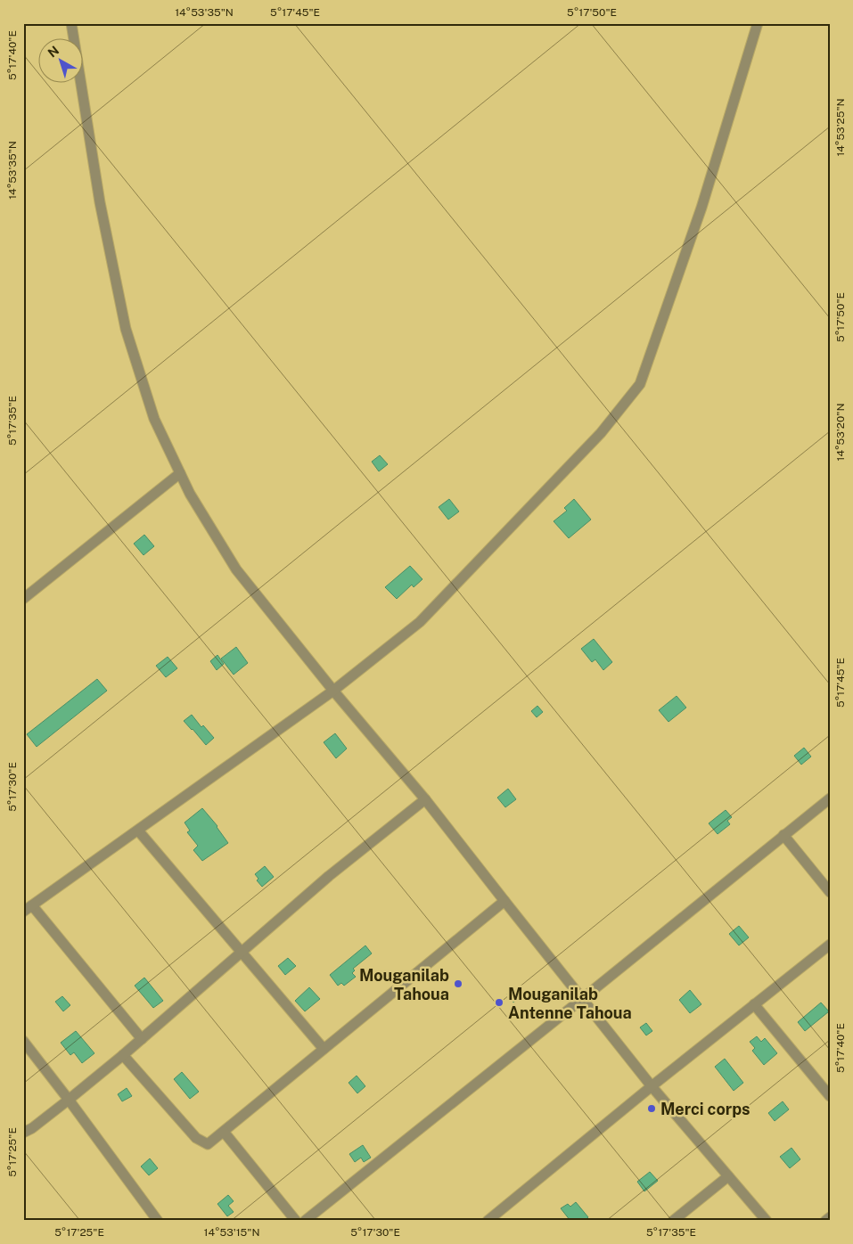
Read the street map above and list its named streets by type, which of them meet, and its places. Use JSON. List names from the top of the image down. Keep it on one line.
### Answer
{"places":["Mouganilab Tahoua","Mouganilab Antenne Tahoua","Merci corps"],"north":"top left","coordinates":["14°53'35\"N","5°17'45\"E","5°17'50\"E","5°17'40\"E","14°53'25\"N","5°17'35\"E","14°53'20\"N","5°17'30\"E","5°17'25\"E","14°53'15\"N"]}
